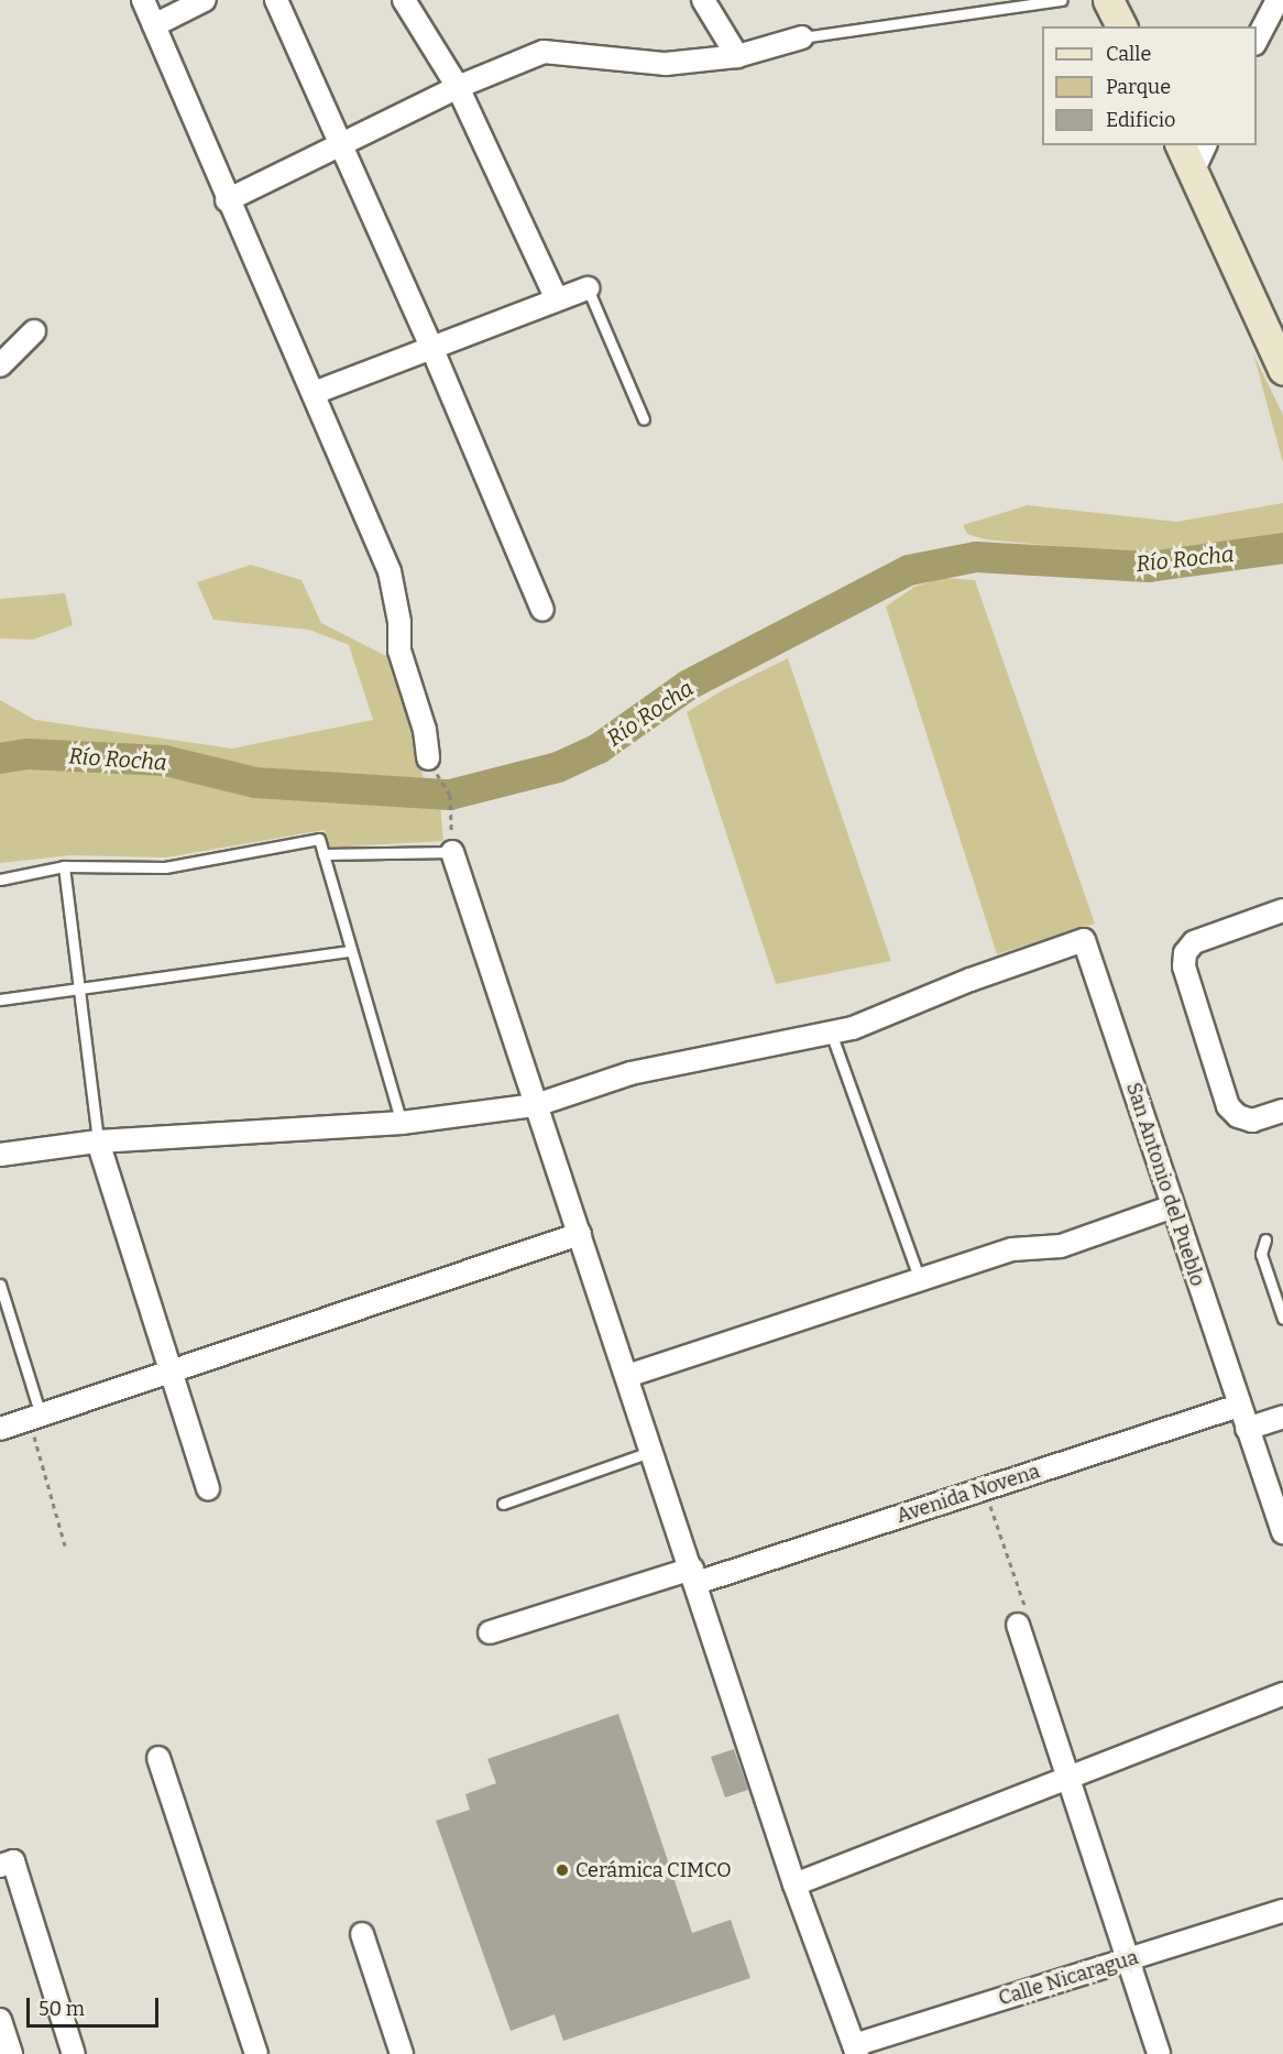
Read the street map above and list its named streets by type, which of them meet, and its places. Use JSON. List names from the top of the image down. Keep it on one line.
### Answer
{"streets":{"street":["San Antonio del Pueblo","Avenida Novena","Calle Nicaragua"]},"crossings":[["San Antonio del Pueblo","Avenida Novena"]],"water":["Río Rocha"],"places":["Cerámica CIMCO"],"legend":["Calle","Parque","Edificio"],"scale_bar":"50 m"}
